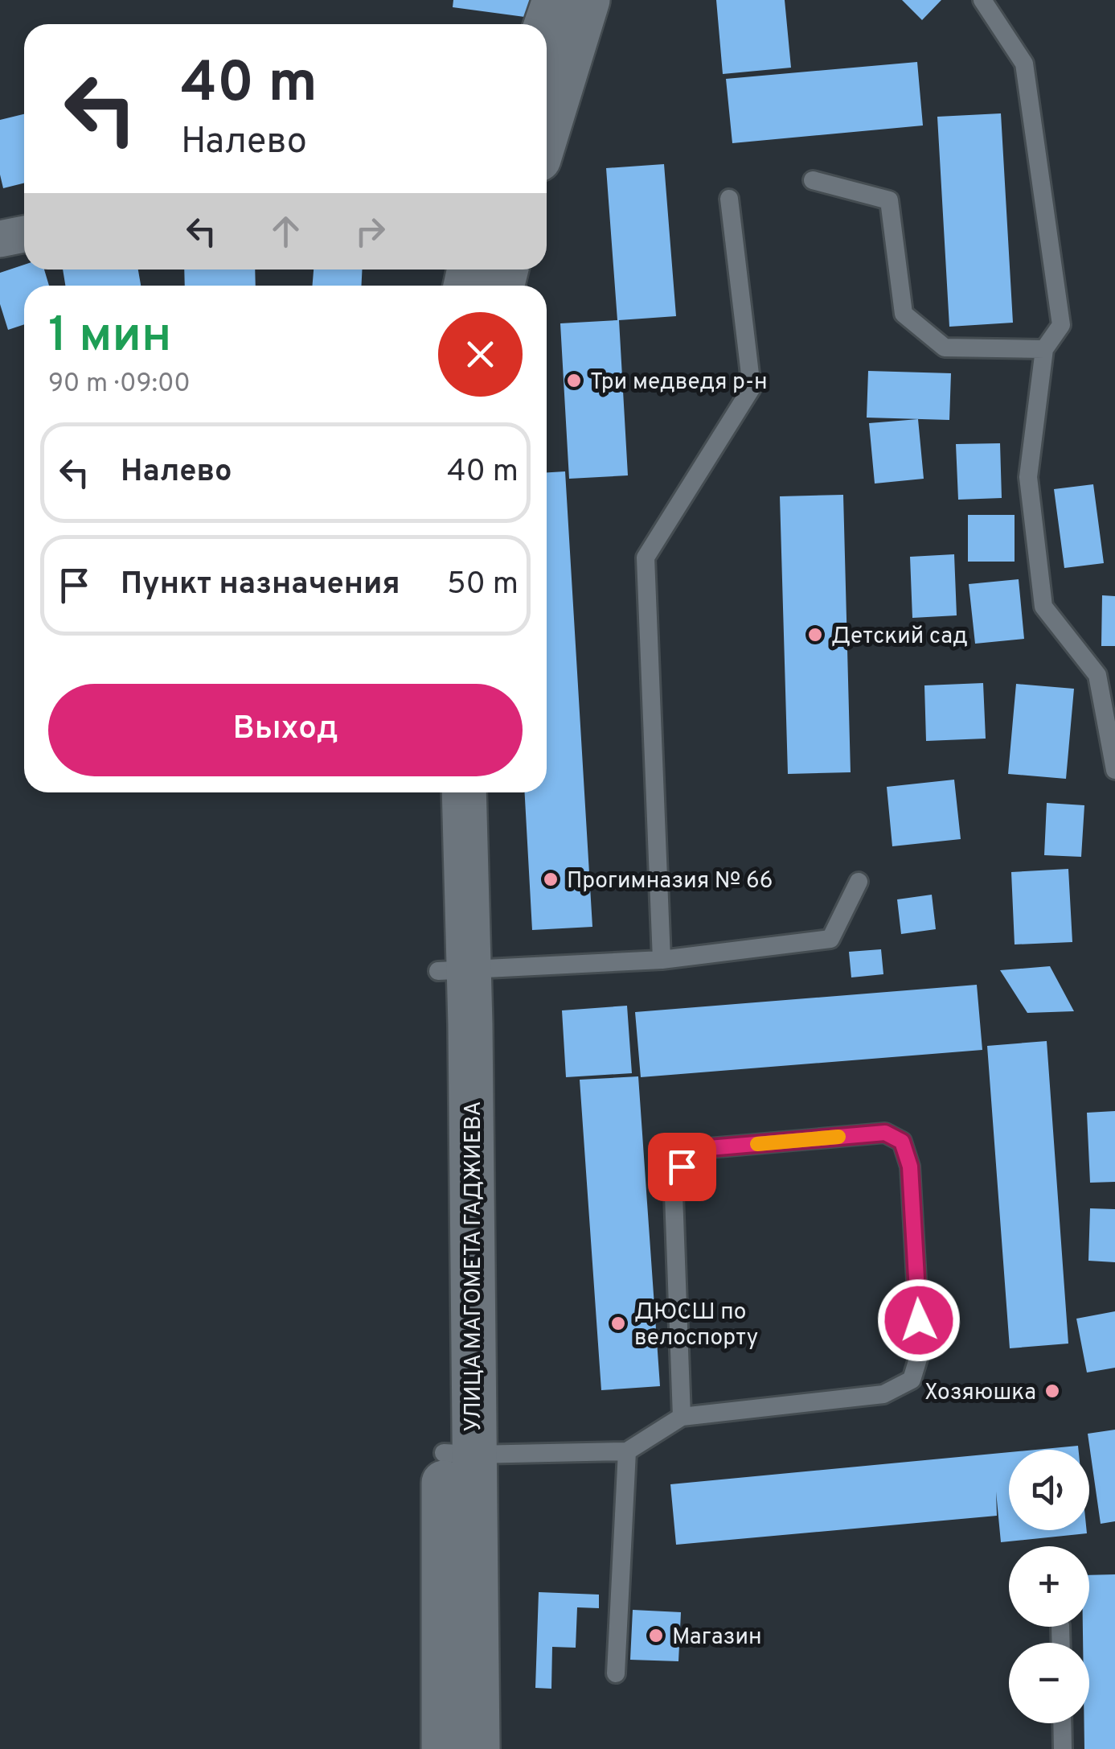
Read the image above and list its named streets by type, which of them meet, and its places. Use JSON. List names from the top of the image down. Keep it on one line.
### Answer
{"streets":{"main road":["УЛИЦА МАГОМЕТА ГАДЖИЕВА"]},"places":["Три медведя р-н","Детский сад","Прогимназия № 66","ДЮСШ по велоспорту","Хозяюшка","Магазин"],"page":{"turn":["40 m","Налево"],"heading":["1 мин","90 m · 09:00"],"list":[{"name":"Налево","value":"40 m"},{"name":"Пункт назначения","value":"50 m"}],"buttons":"Выход","map_buttons":["+","−"]}}
